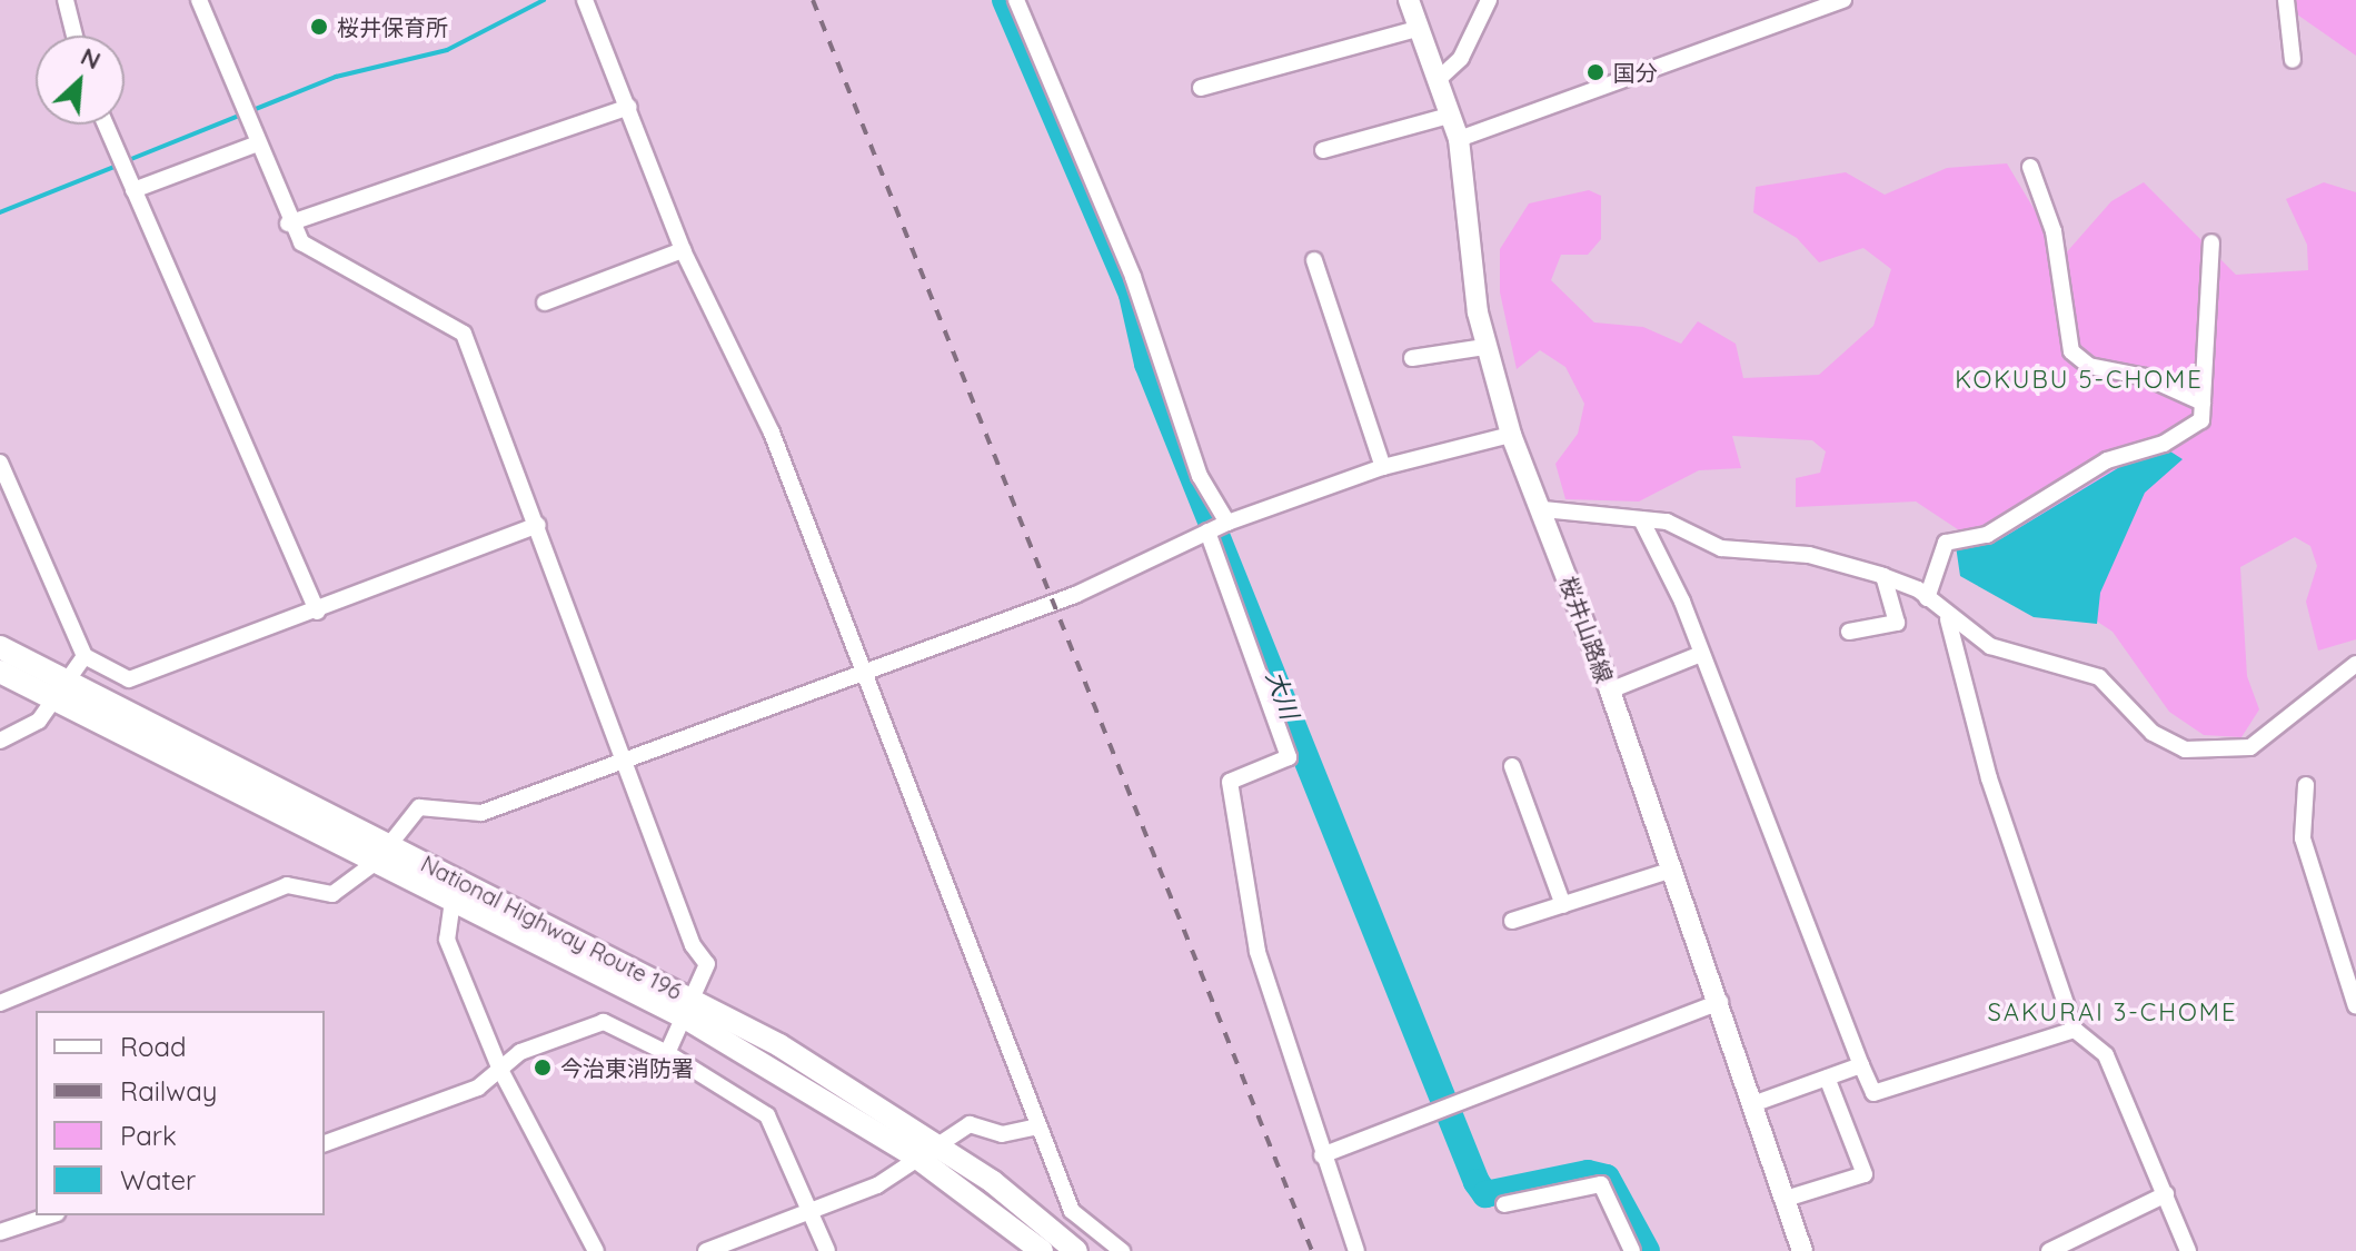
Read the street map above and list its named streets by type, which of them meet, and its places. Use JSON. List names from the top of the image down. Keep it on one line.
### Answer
{"streets":{"highway":["National Highway Route 196"],"main road":["桜井山路線"]},"districts":["KOKUBU 5-CHOME","SAKURAI 3-CHOME"],"water":["大川"],"places":["桜井保育所","国分","今治東消防署"],"legend":["Road","Railway","Park","Water"],"north":"top right"}
